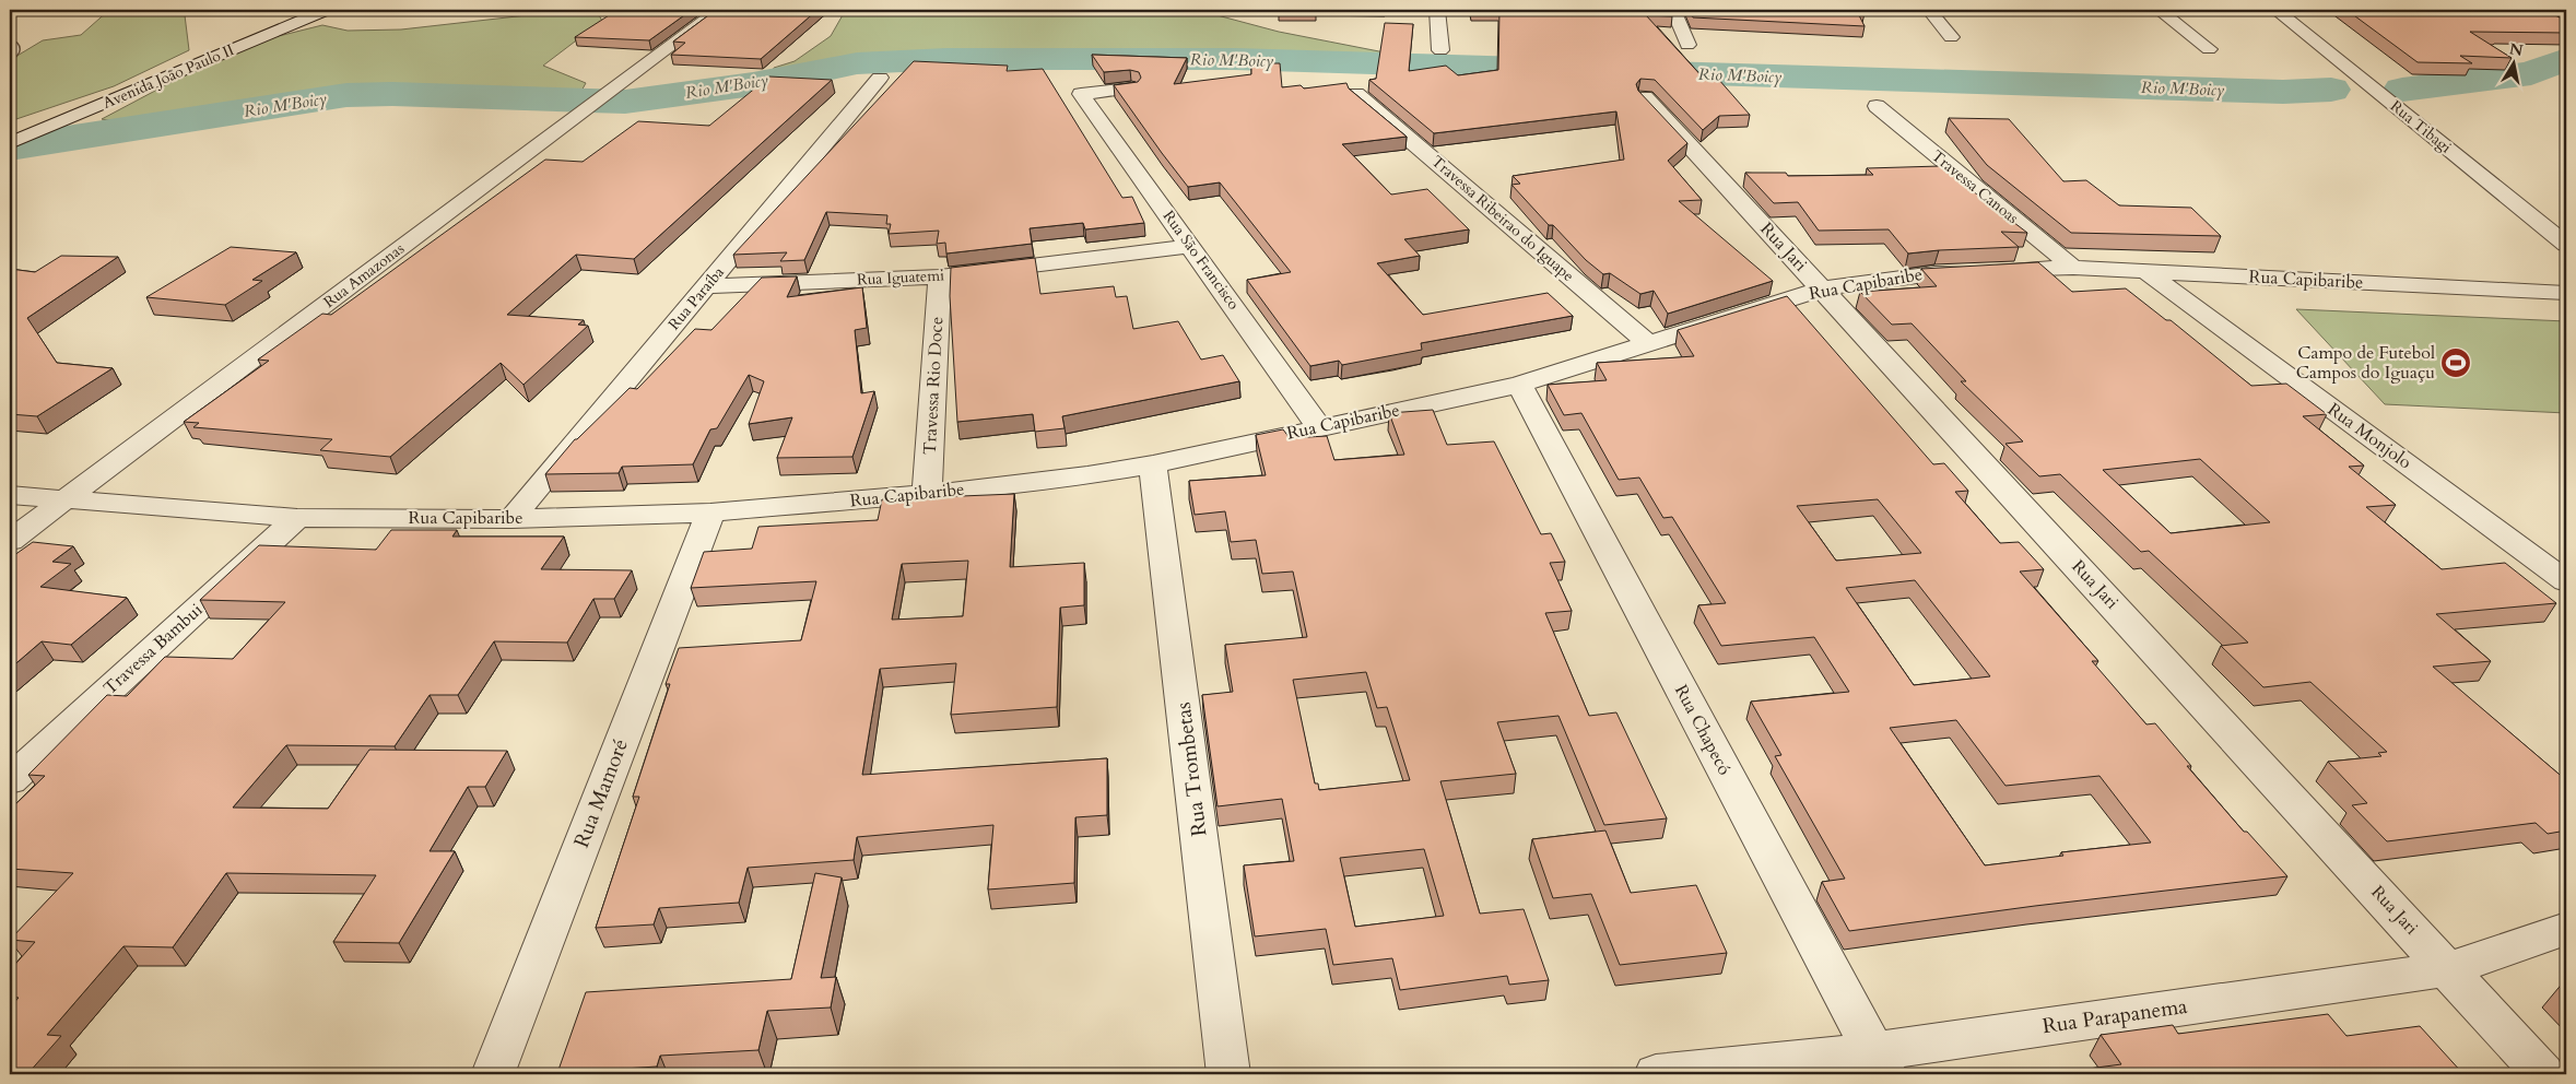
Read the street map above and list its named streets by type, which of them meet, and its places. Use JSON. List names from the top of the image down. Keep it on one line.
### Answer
{"streets":{"street":["Avenida João Paulo II","Rua Tibagi","Travessa Canoas","Travessa Ribeirao do Iguape","Rua Jari","Rua São Francisco","Rua Amazonas","Rua Iguatemi","Rua Capibaribe","Rua Paraíba","Travessa Rio Doce","Rua Monjolo","Travessa Bambui","Rua Chapecó","Rua Trombetas","Rua Mamoré","Rua Parapanema"]},"crossings":[["Travessa Canoas","Rua Capibaribe"],["Travessa Ribeirao do Iguape","Rua Capibaribe"],["Rua Jari","Rua Capibaribe"],["Rua Jari","Rua Parapanema"],["Rua São Francisco","Rua Iguatemi"],["Rua São Francisco","Rua Capibaribe"],["Rua Amazonas","Rua Capibaribe"],["Rua Iguatemi","Rua Paraíba"],["Rua Iguatemi","Travessa Rio Doce"],["Rua Capibaribe","Rua Paraíba"],["Rua Capibaribe","Travessa Rio Doce"],["Rua Capibaribe","Rua Monjolo"],["Rua Capibaribe","Travessa Bambui"],["Rua Capibaribe","Rua Chapecó"],["Rua Capibaribe","Rua Trombetas"],["Rua Capibaribe","Rua Mamoré"],["Rua Chapecó","Rua Parapanema"]],"water":["Rio M'Boicy"],"places":{"sports":["Campo de Futebol Campos do Iguaçu"]},"north":"top"}
